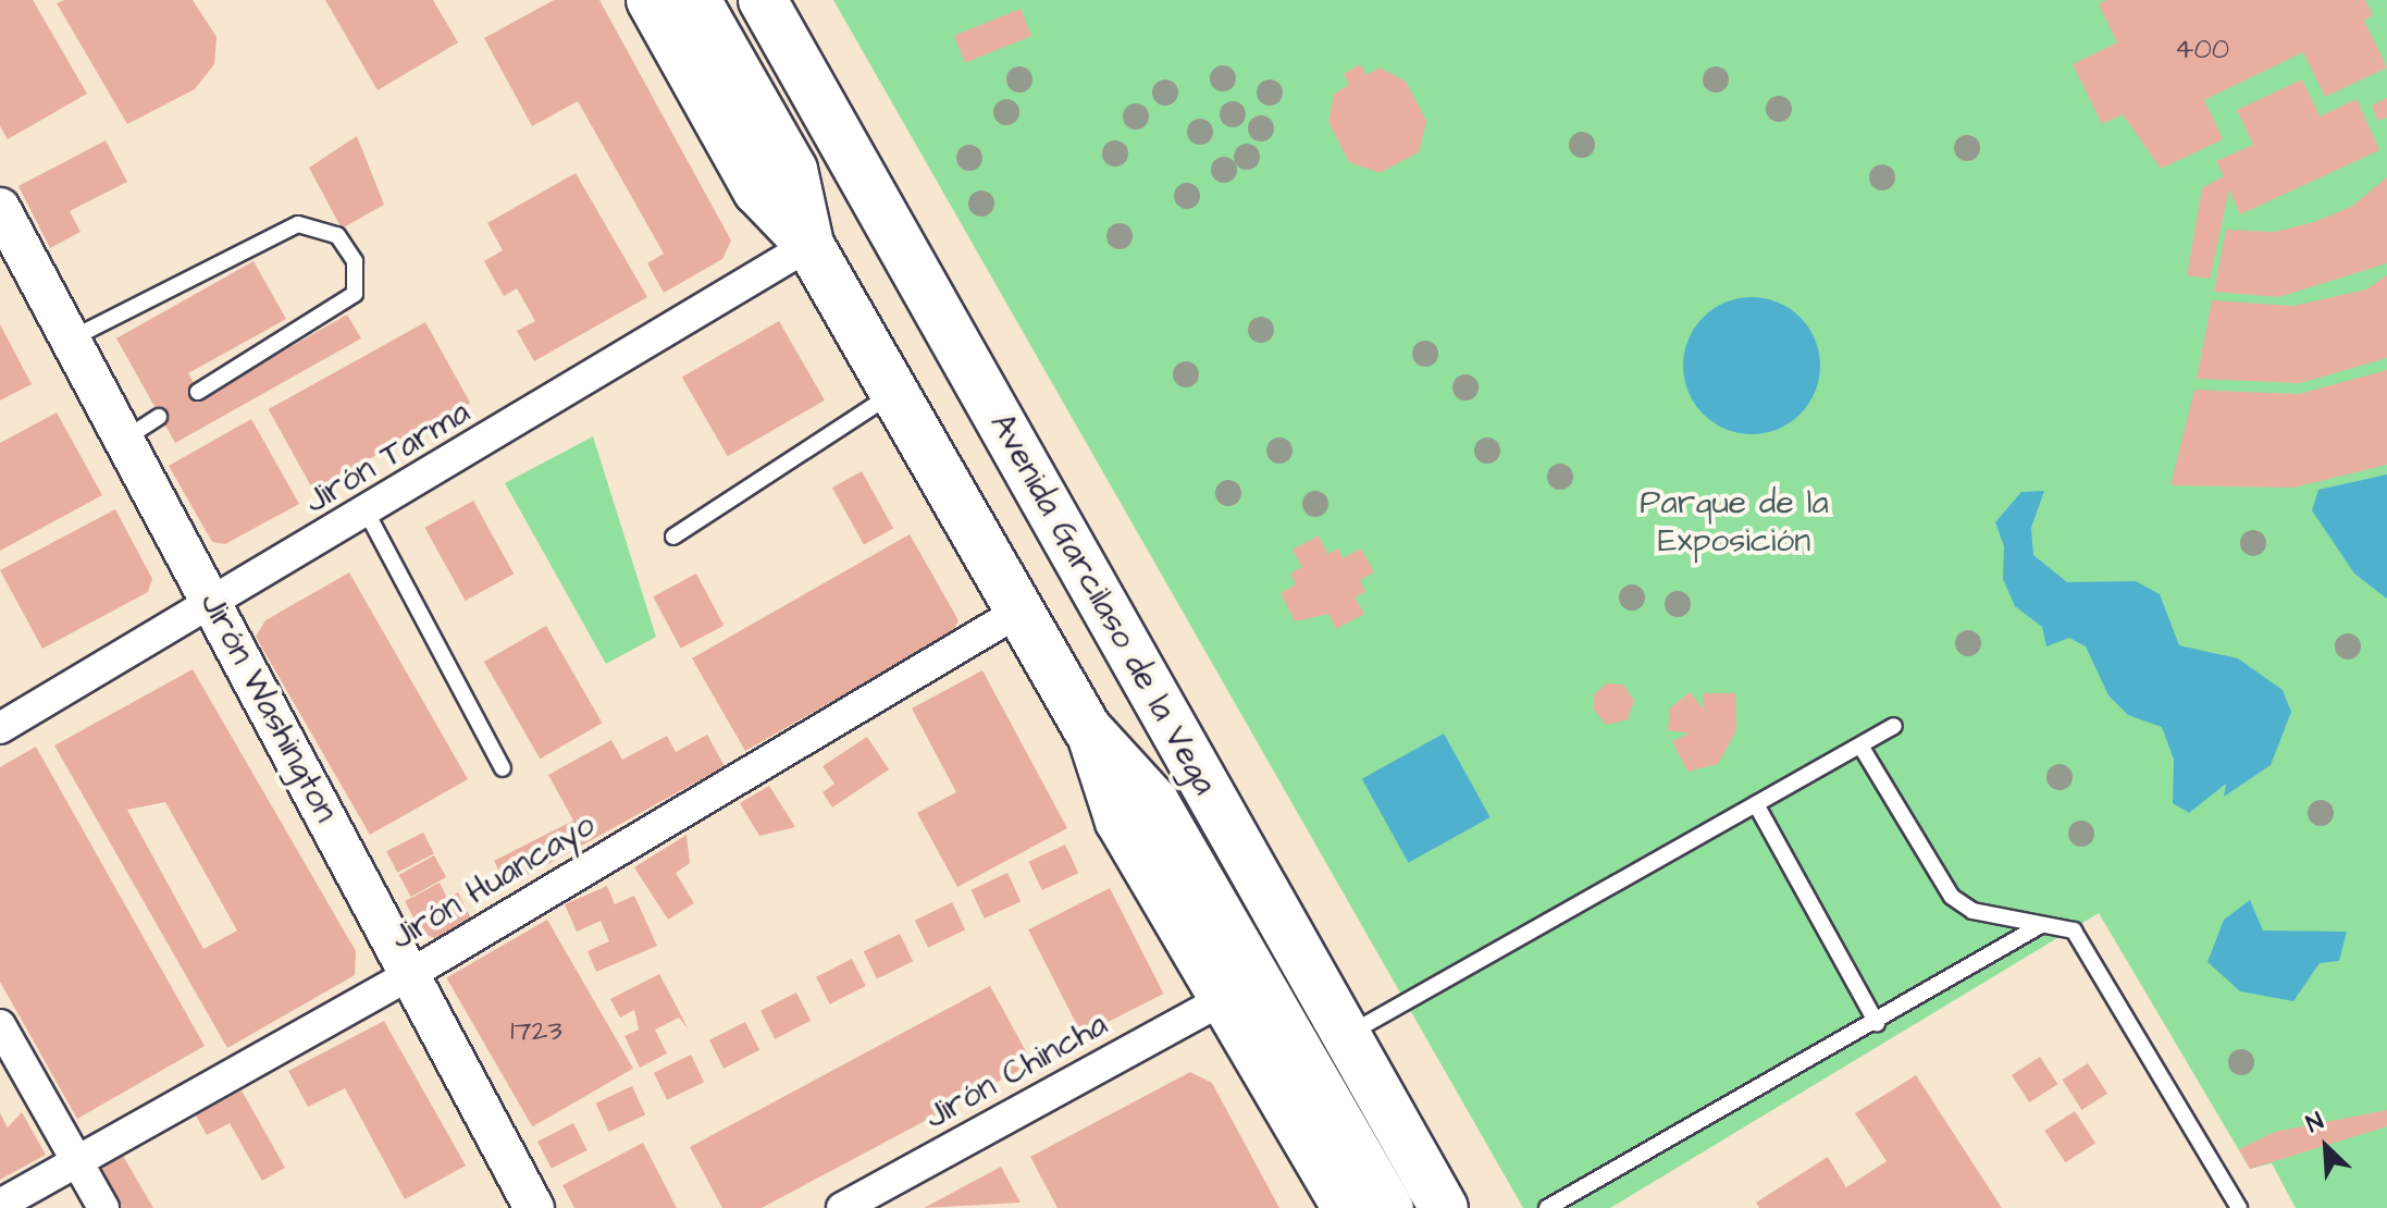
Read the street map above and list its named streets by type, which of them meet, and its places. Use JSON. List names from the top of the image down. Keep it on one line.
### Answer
{"streets":{"main road":["Avenida Garcilaso de la Vega"],"street":["Jirón Tarma","Jirón Washington","Jirón Huancayo","Jirón Chincha"]},"crossings":[["Jirón Tarma","Avenida Garcilaso de la Vega"],["Jirón Tarma","Jirón Washington"],["Avenida Garcilaso de la Vega","Jirón Huancayo"],["Avenida Garcilaso de la Vega","Jirón Chincha"],["Jirón Washington","Jirón Huancayo"]],"parks":["Parque de la Exposición"],"house_numbers":["400","1723"],"north":"top left"}
